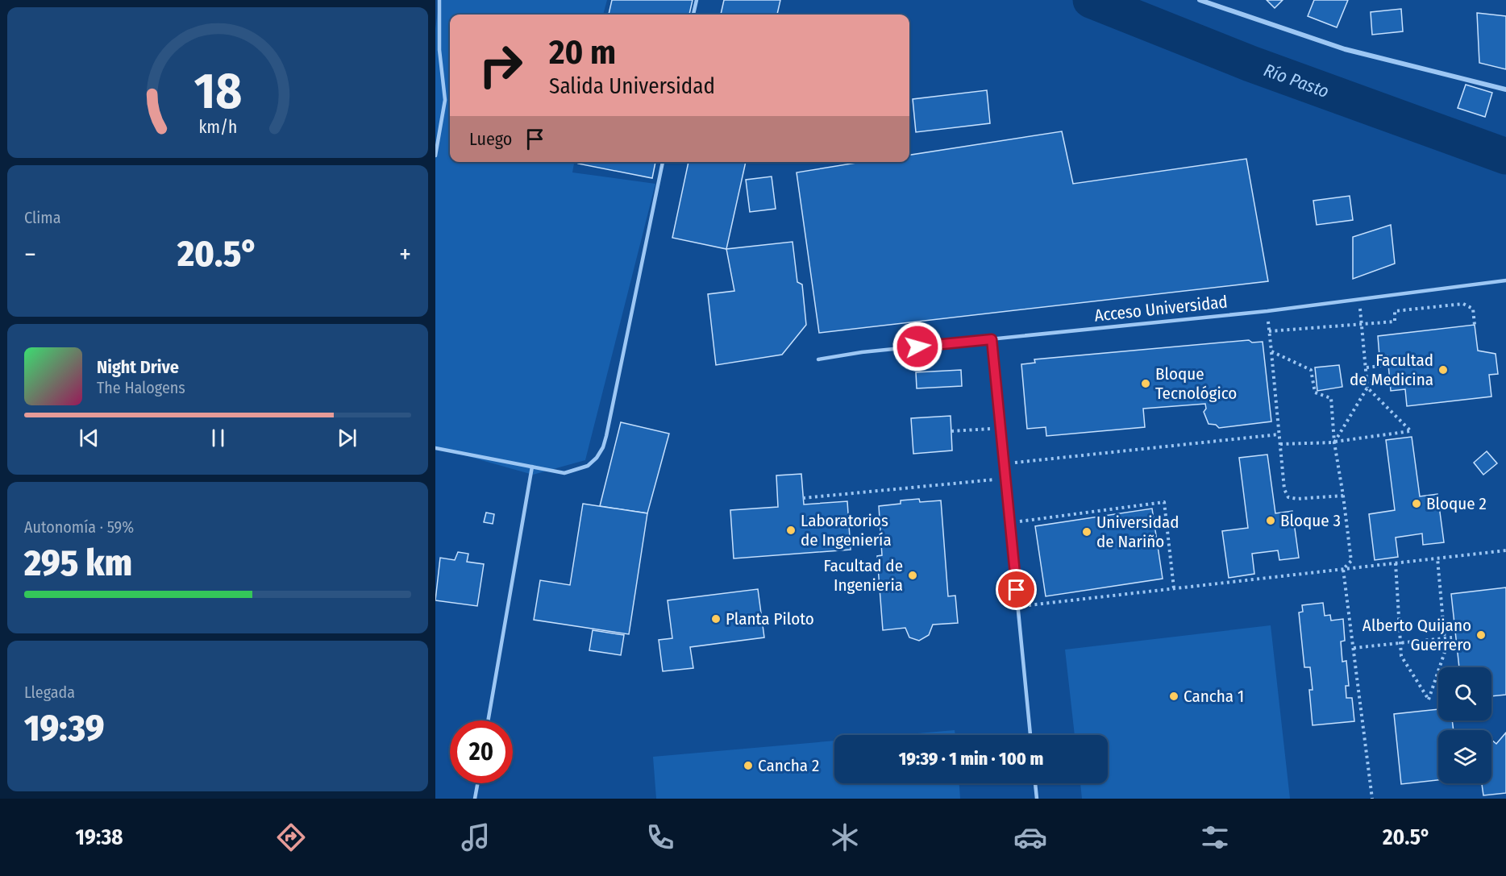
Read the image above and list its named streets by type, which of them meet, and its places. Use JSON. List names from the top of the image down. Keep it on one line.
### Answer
{"streets":{"lane":["Acceso Universidad"]},"water":["Río Pasto"],"places":["Facultad de Medicina","Bloque Tecnológico","Bloque 2","Bloque 3","Laboratorios de Ingeniería","Universidad de Nariño","Facultad de Ingenieria","Planta Piloto","Alberto Quijano Guerrero","Cancha 1","Cancha 2"],"page":{"turn":["20 m","Salida Universidad"],"then":"Luego","tile":["Clima",["Autonomía · 59%","295 km"],["Llegada","19:39"]],"heat":["−","20.5°","+"],"song":["Night Drive","The Halogens"],"limit":"20","trip":"19:39 · 1 min · 100 m","tabs":["19:38","20.5°"],"gauge":["18","km/h"]}}
